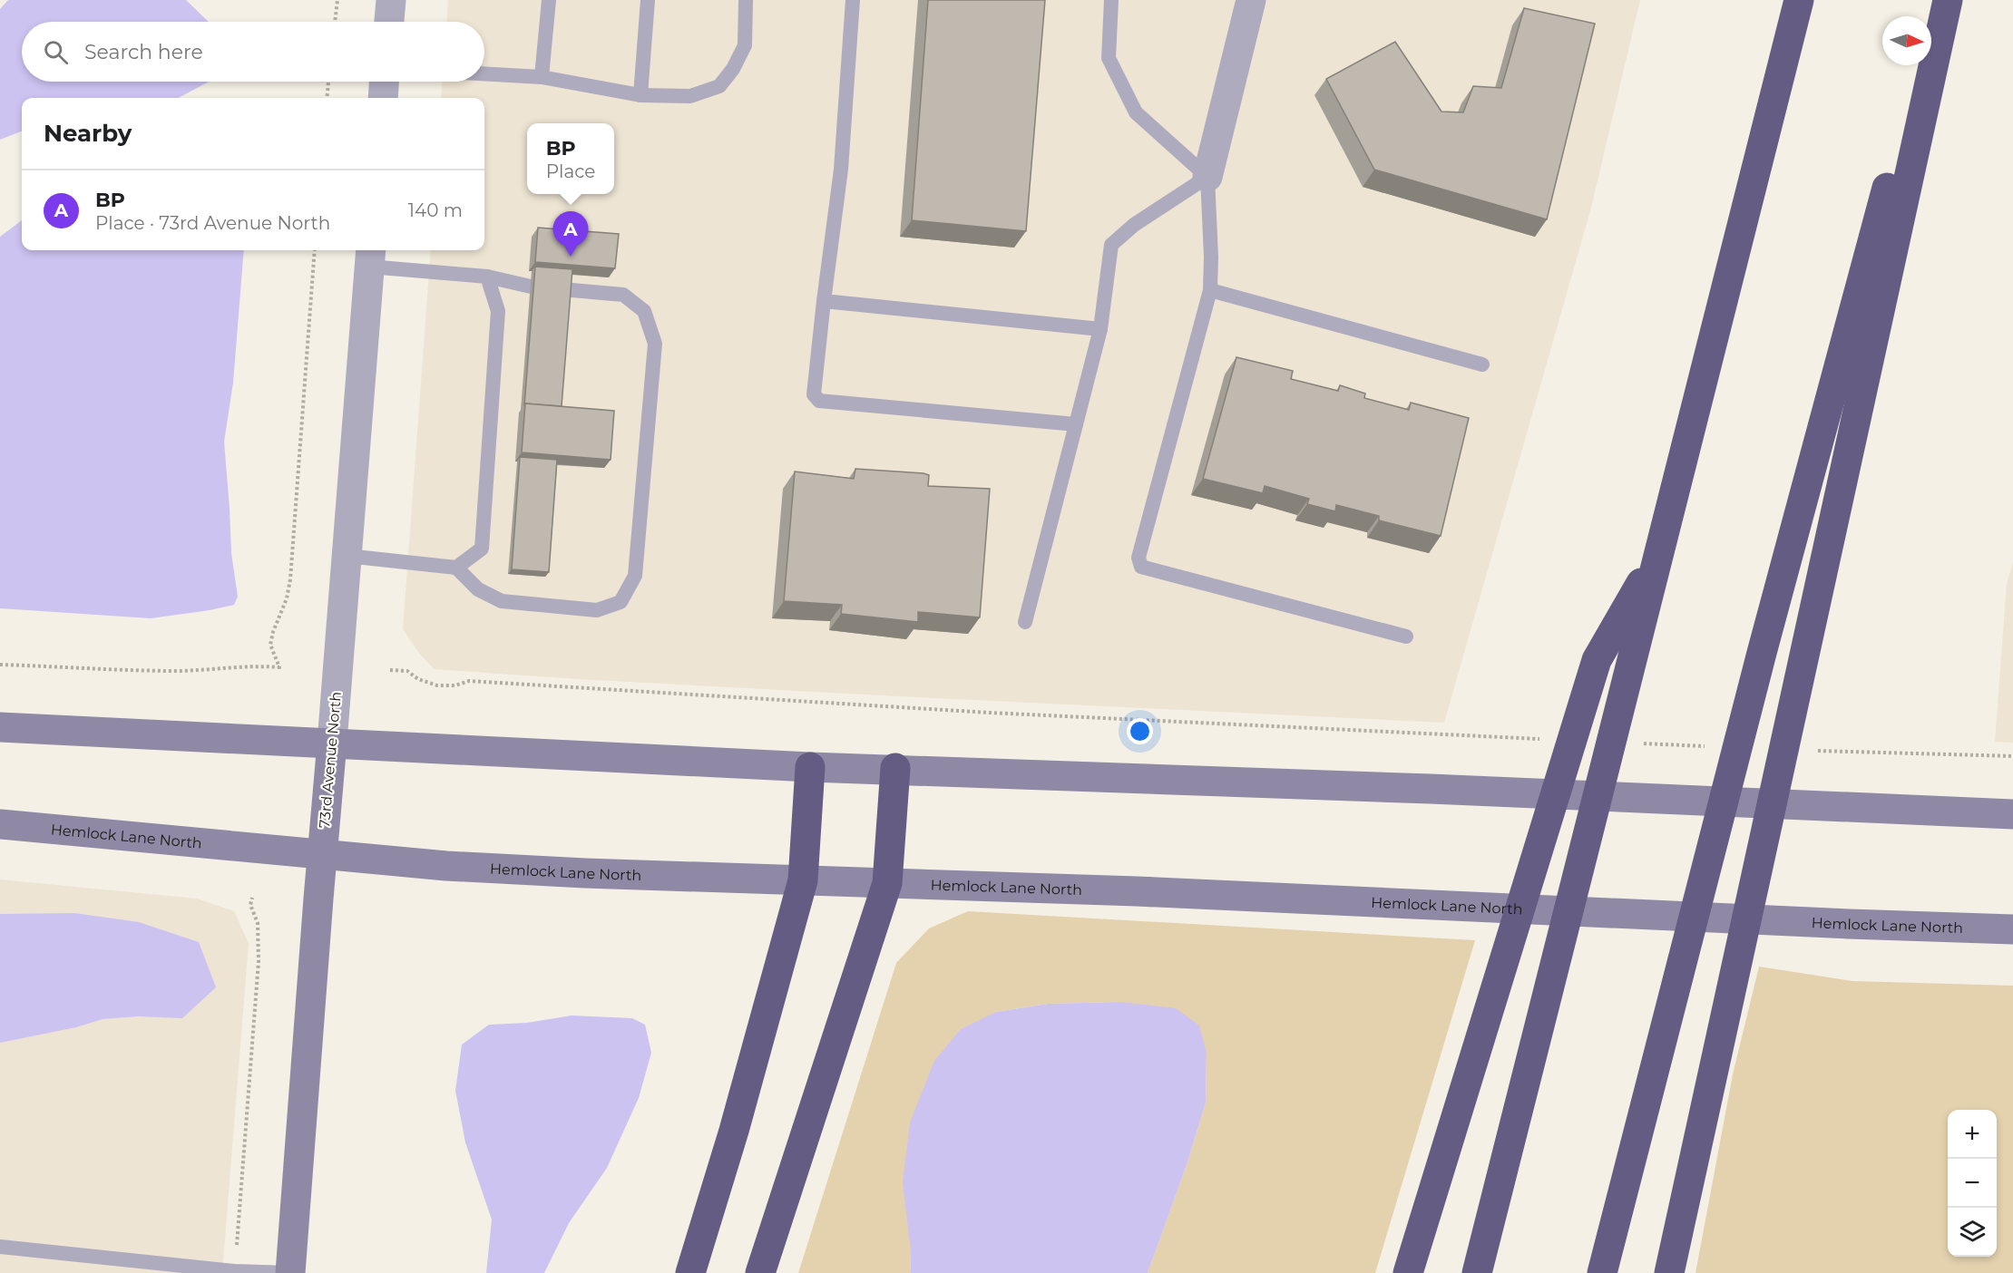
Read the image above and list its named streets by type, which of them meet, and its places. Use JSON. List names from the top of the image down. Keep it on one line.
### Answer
{"streets":{"main road":["73rd Avenue North","Hemlock Lane North"]},"crossings":[["73rd Avenue North","Hemlock Lane North"]],"north":"right","page":{"search":"Search here","heading":"Nearby","popup":["BP","Place"],"list":[{"mark":"A","name":"BP","note":"Place · 73rd Avenue North","value":"140 m"}],"pins":"A","map_buttons":["+","−"]}}
